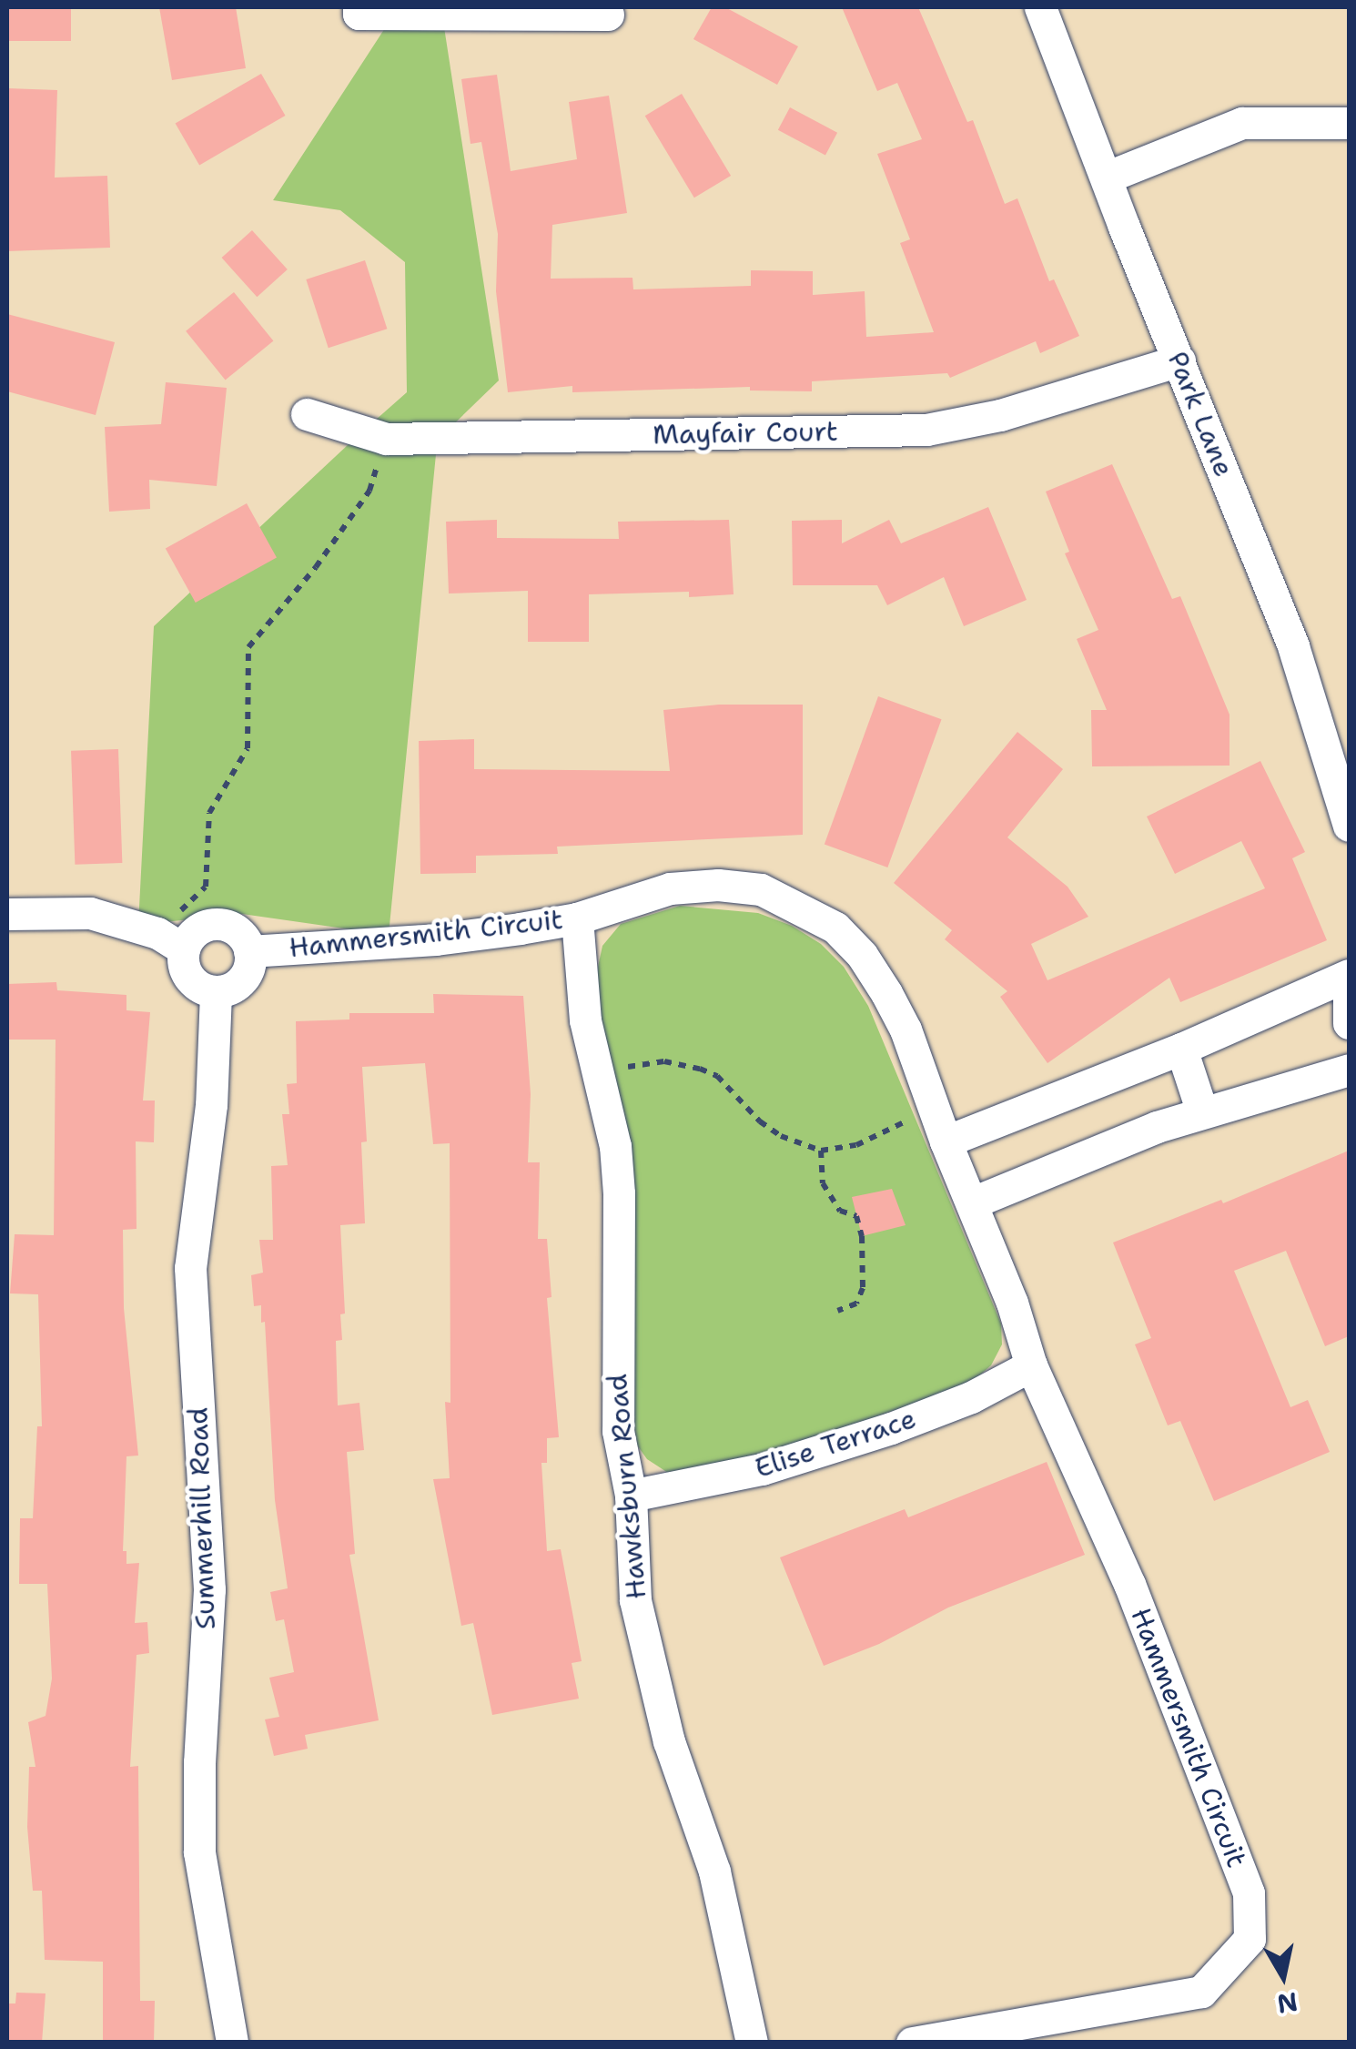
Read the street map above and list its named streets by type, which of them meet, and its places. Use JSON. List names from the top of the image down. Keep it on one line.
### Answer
{"streets":{"street":["Park Lane","Mayfair Court","Hammersmith Circuit","Elise Terrace","Hawksburn Road","Summerhill Road"]},"crossings":[["Park Lane","Mayfair Court"],["Hammersmith Circuit","Elise Terrace"],["Hammersmith Circuit","Hawksburn Road"],["Hammersmith Circuit","Summerhill Road"],["Elise Terrace","Hawksburn Road"]],"north":"bottom"}
